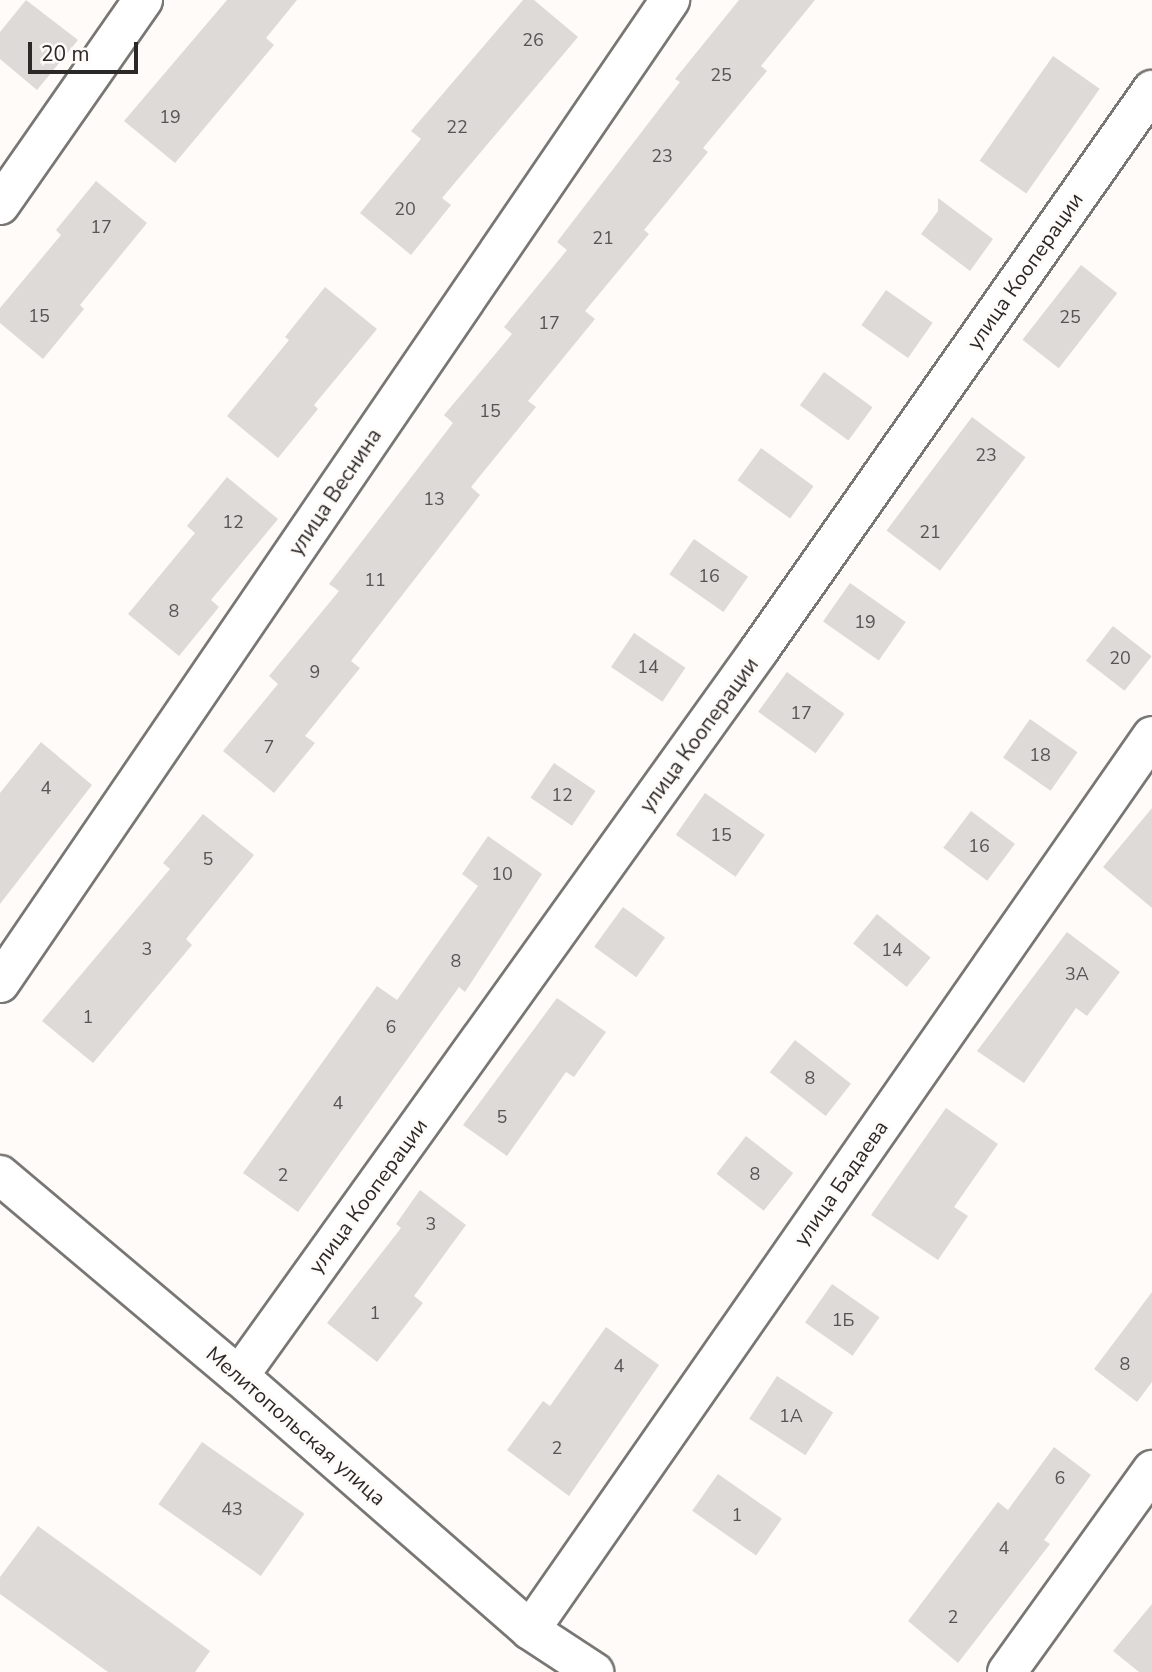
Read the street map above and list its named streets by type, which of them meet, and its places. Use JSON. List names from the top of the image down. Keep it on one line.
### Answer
{"streets":{"street":["улица Кооперации","улица Веснина","улица Бадаева","Мелитопольская улица"]},"crossings":[["улица Кооперации","Мелитопольская улица"],["улица Бадаева","Мелитопольская улица"]],"house_numbers":["26","25","19","22","23","20","17","21","15","25","17","15","23","13","12","21","16","11","8","19","20","14","9","17","7","18","4","12","15","16","5","10","3","14","8","3А","1","6","8","4","5","8","2","3","1","1Б","8","4","1А","2","6","43","1","4","2"],"scale_bar":"20 m"}
